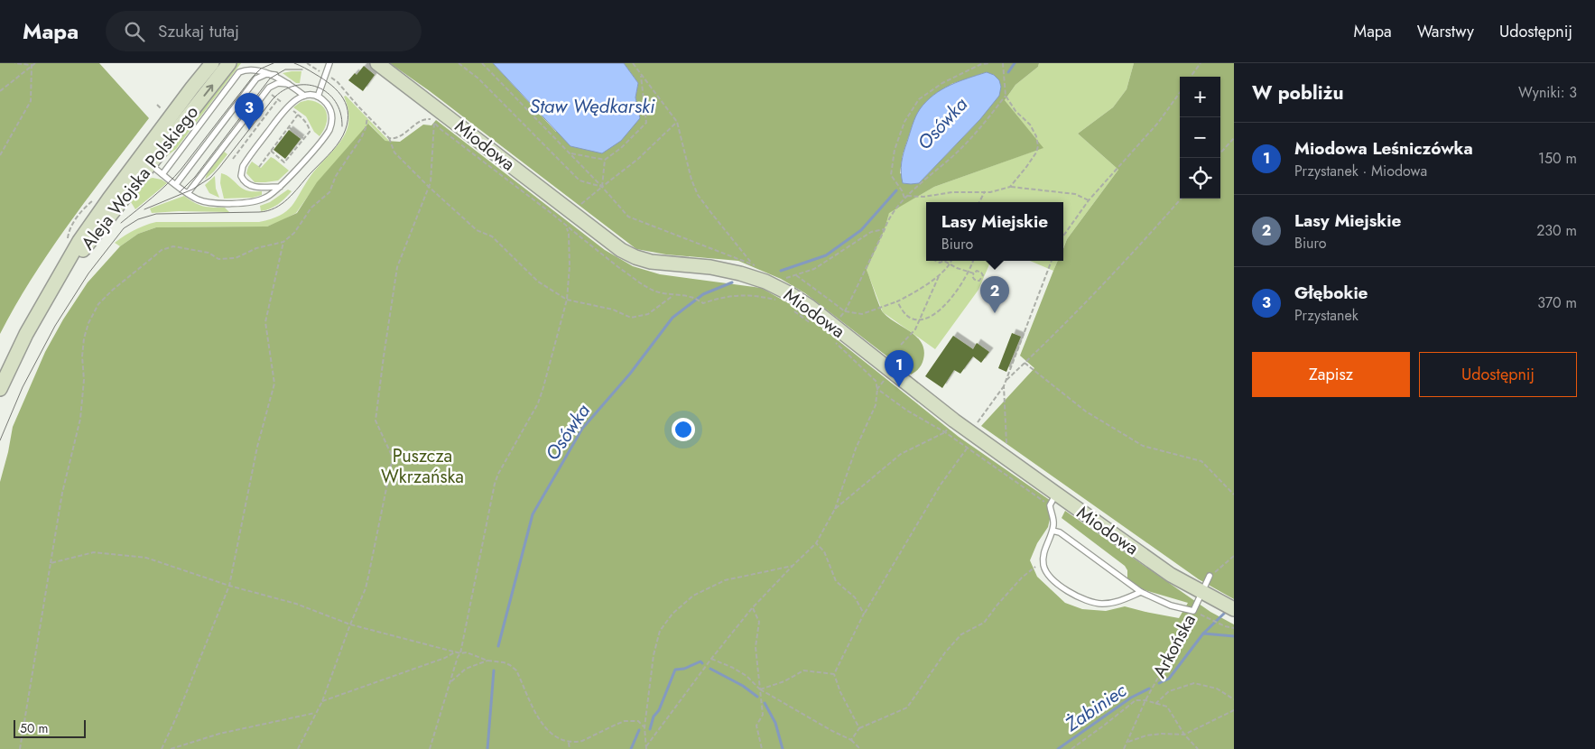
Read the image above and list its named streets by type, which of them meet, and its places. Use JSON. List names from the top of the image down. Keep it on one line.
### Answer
{"streets":{"street":["Miodowa","Aleja Wojska Polskiego"],"lane":["Arkońska"]},"crossings":[["Miodowa","Arkońska"]],"water":["Staw Wędkarski","Osówka","Żabiniec"],"parks":["Puszcza Wkrzańska"],"scale_bar":"50 m","page":{"header":"Mapa","search":"Szukaj tutaj","nav":["Mapa","Warstwy","Udostępnij"],"heading":["W pobliżu","Wyniki: 3"],"map_buttons":["+","−"],"pins":["3","2","1"],"list":[{"mark":"1","name":"Miodowa Leśniczówka","note":"Przystanek · Miodowa","value":"150 m"},{"mark":"2","name":"Lasy Miejskie","note":"Biuro","value":"230 m"},{"mark":"3","name":"Głębokie","note":"Przystanek","value":"370 m"}],"popup":["Lasy Miejskie","Biuro"],"buttons":["Zapisz","Udostępnij"],"scale":"50 m"}}
